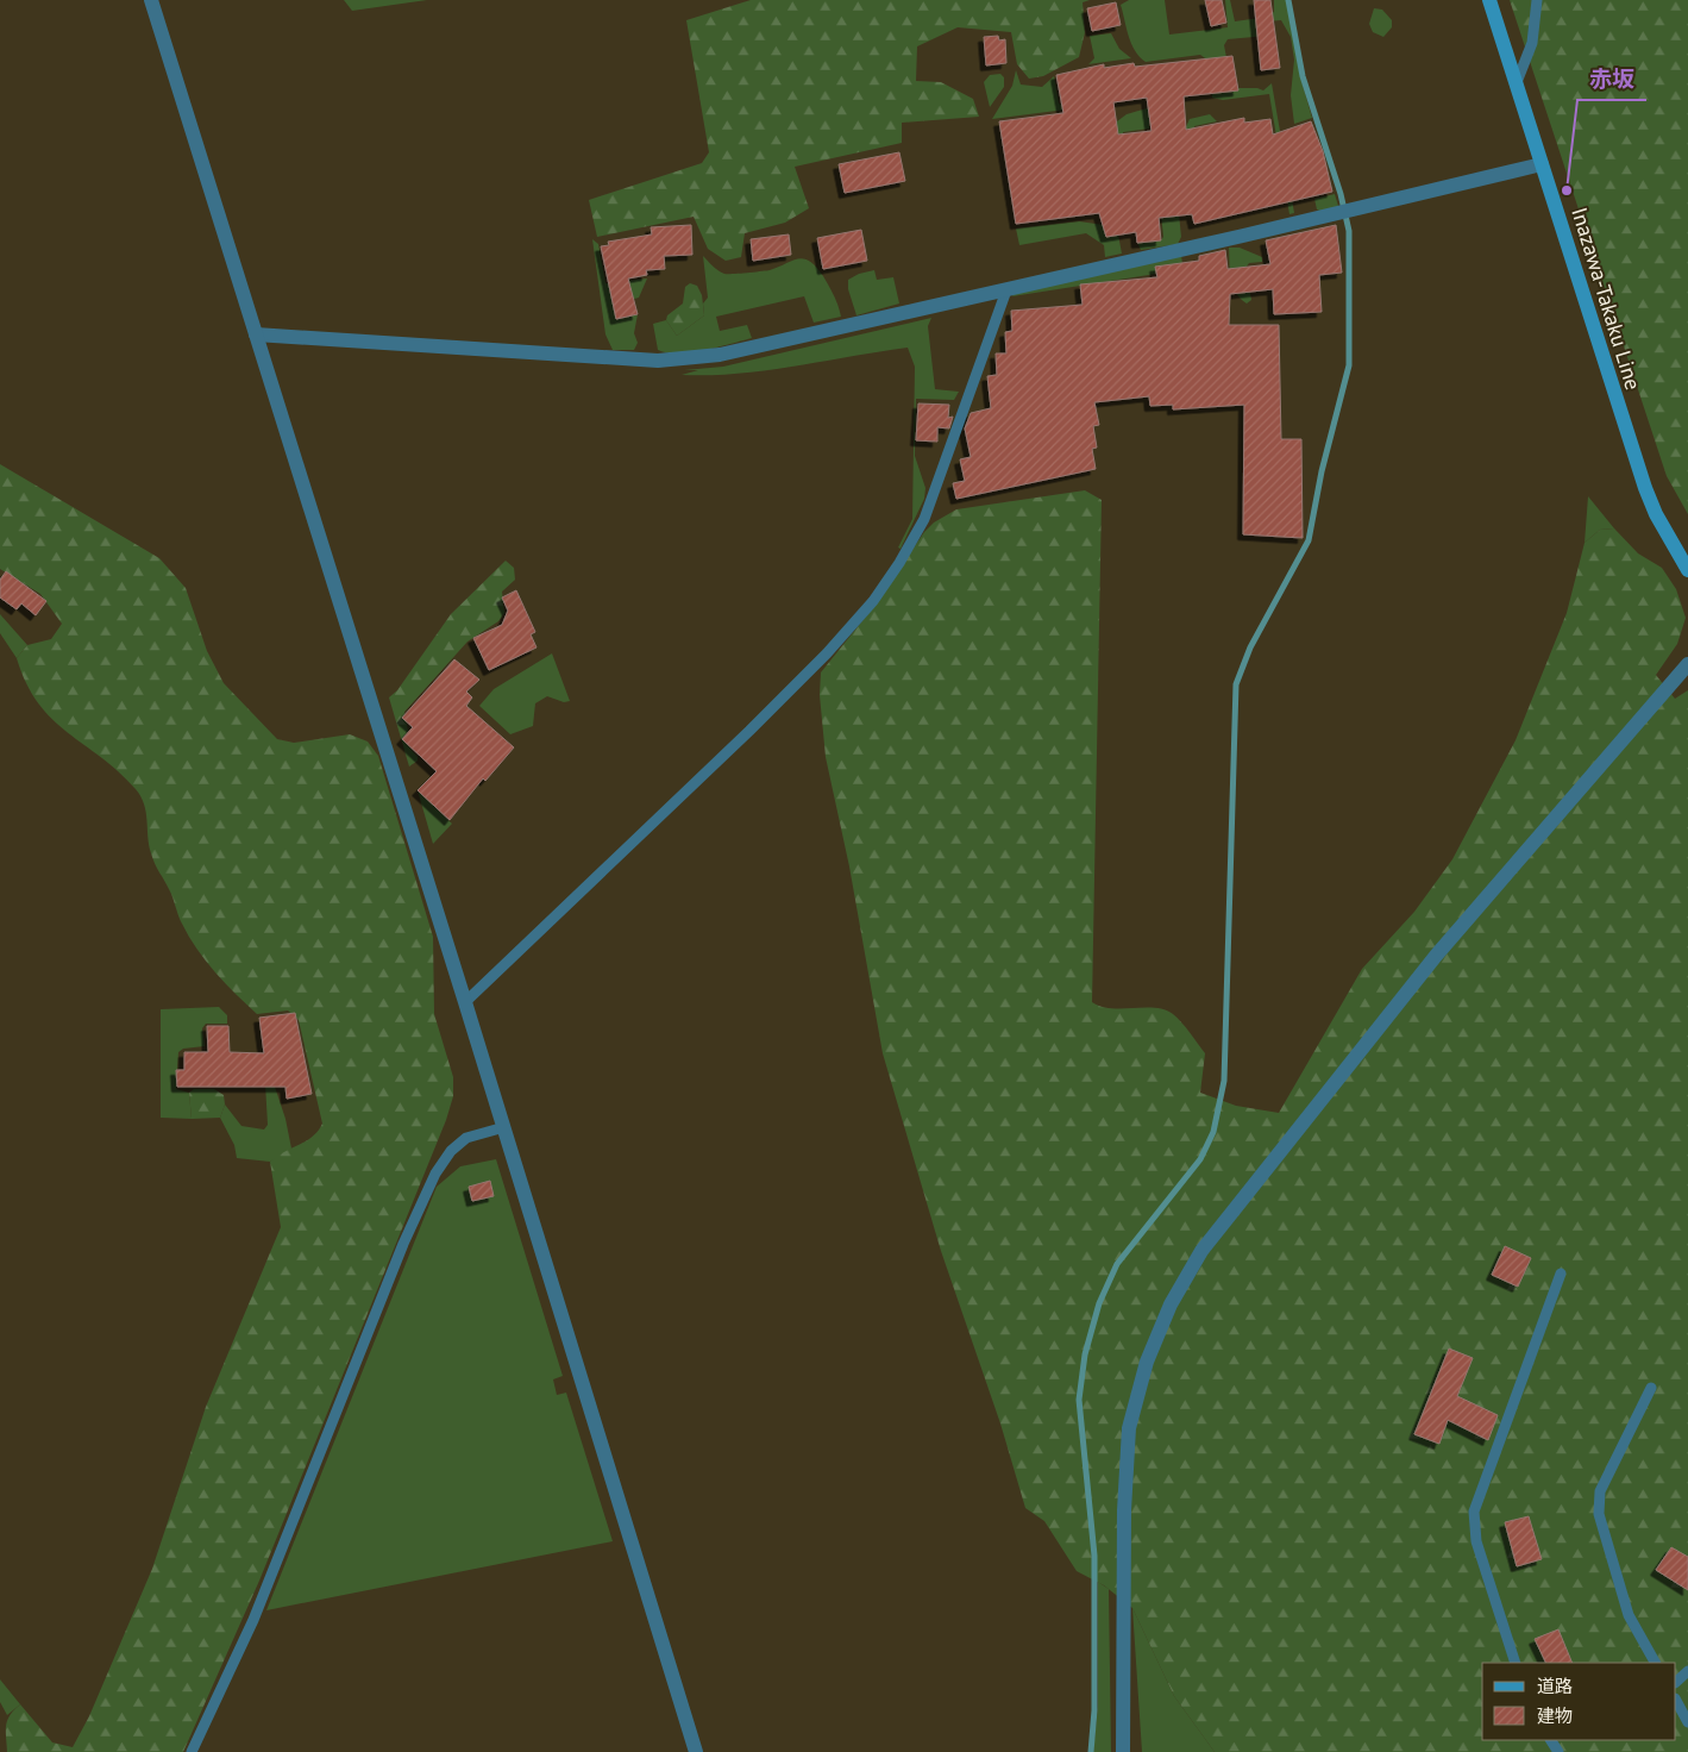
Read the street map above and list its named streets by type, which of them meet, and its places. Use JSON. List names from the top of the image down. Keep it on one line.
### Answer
{"streets":{"main road":["Inazawa-Takaku Line"]},"places":["赤坂"],"legend":["道路","建物"]}
